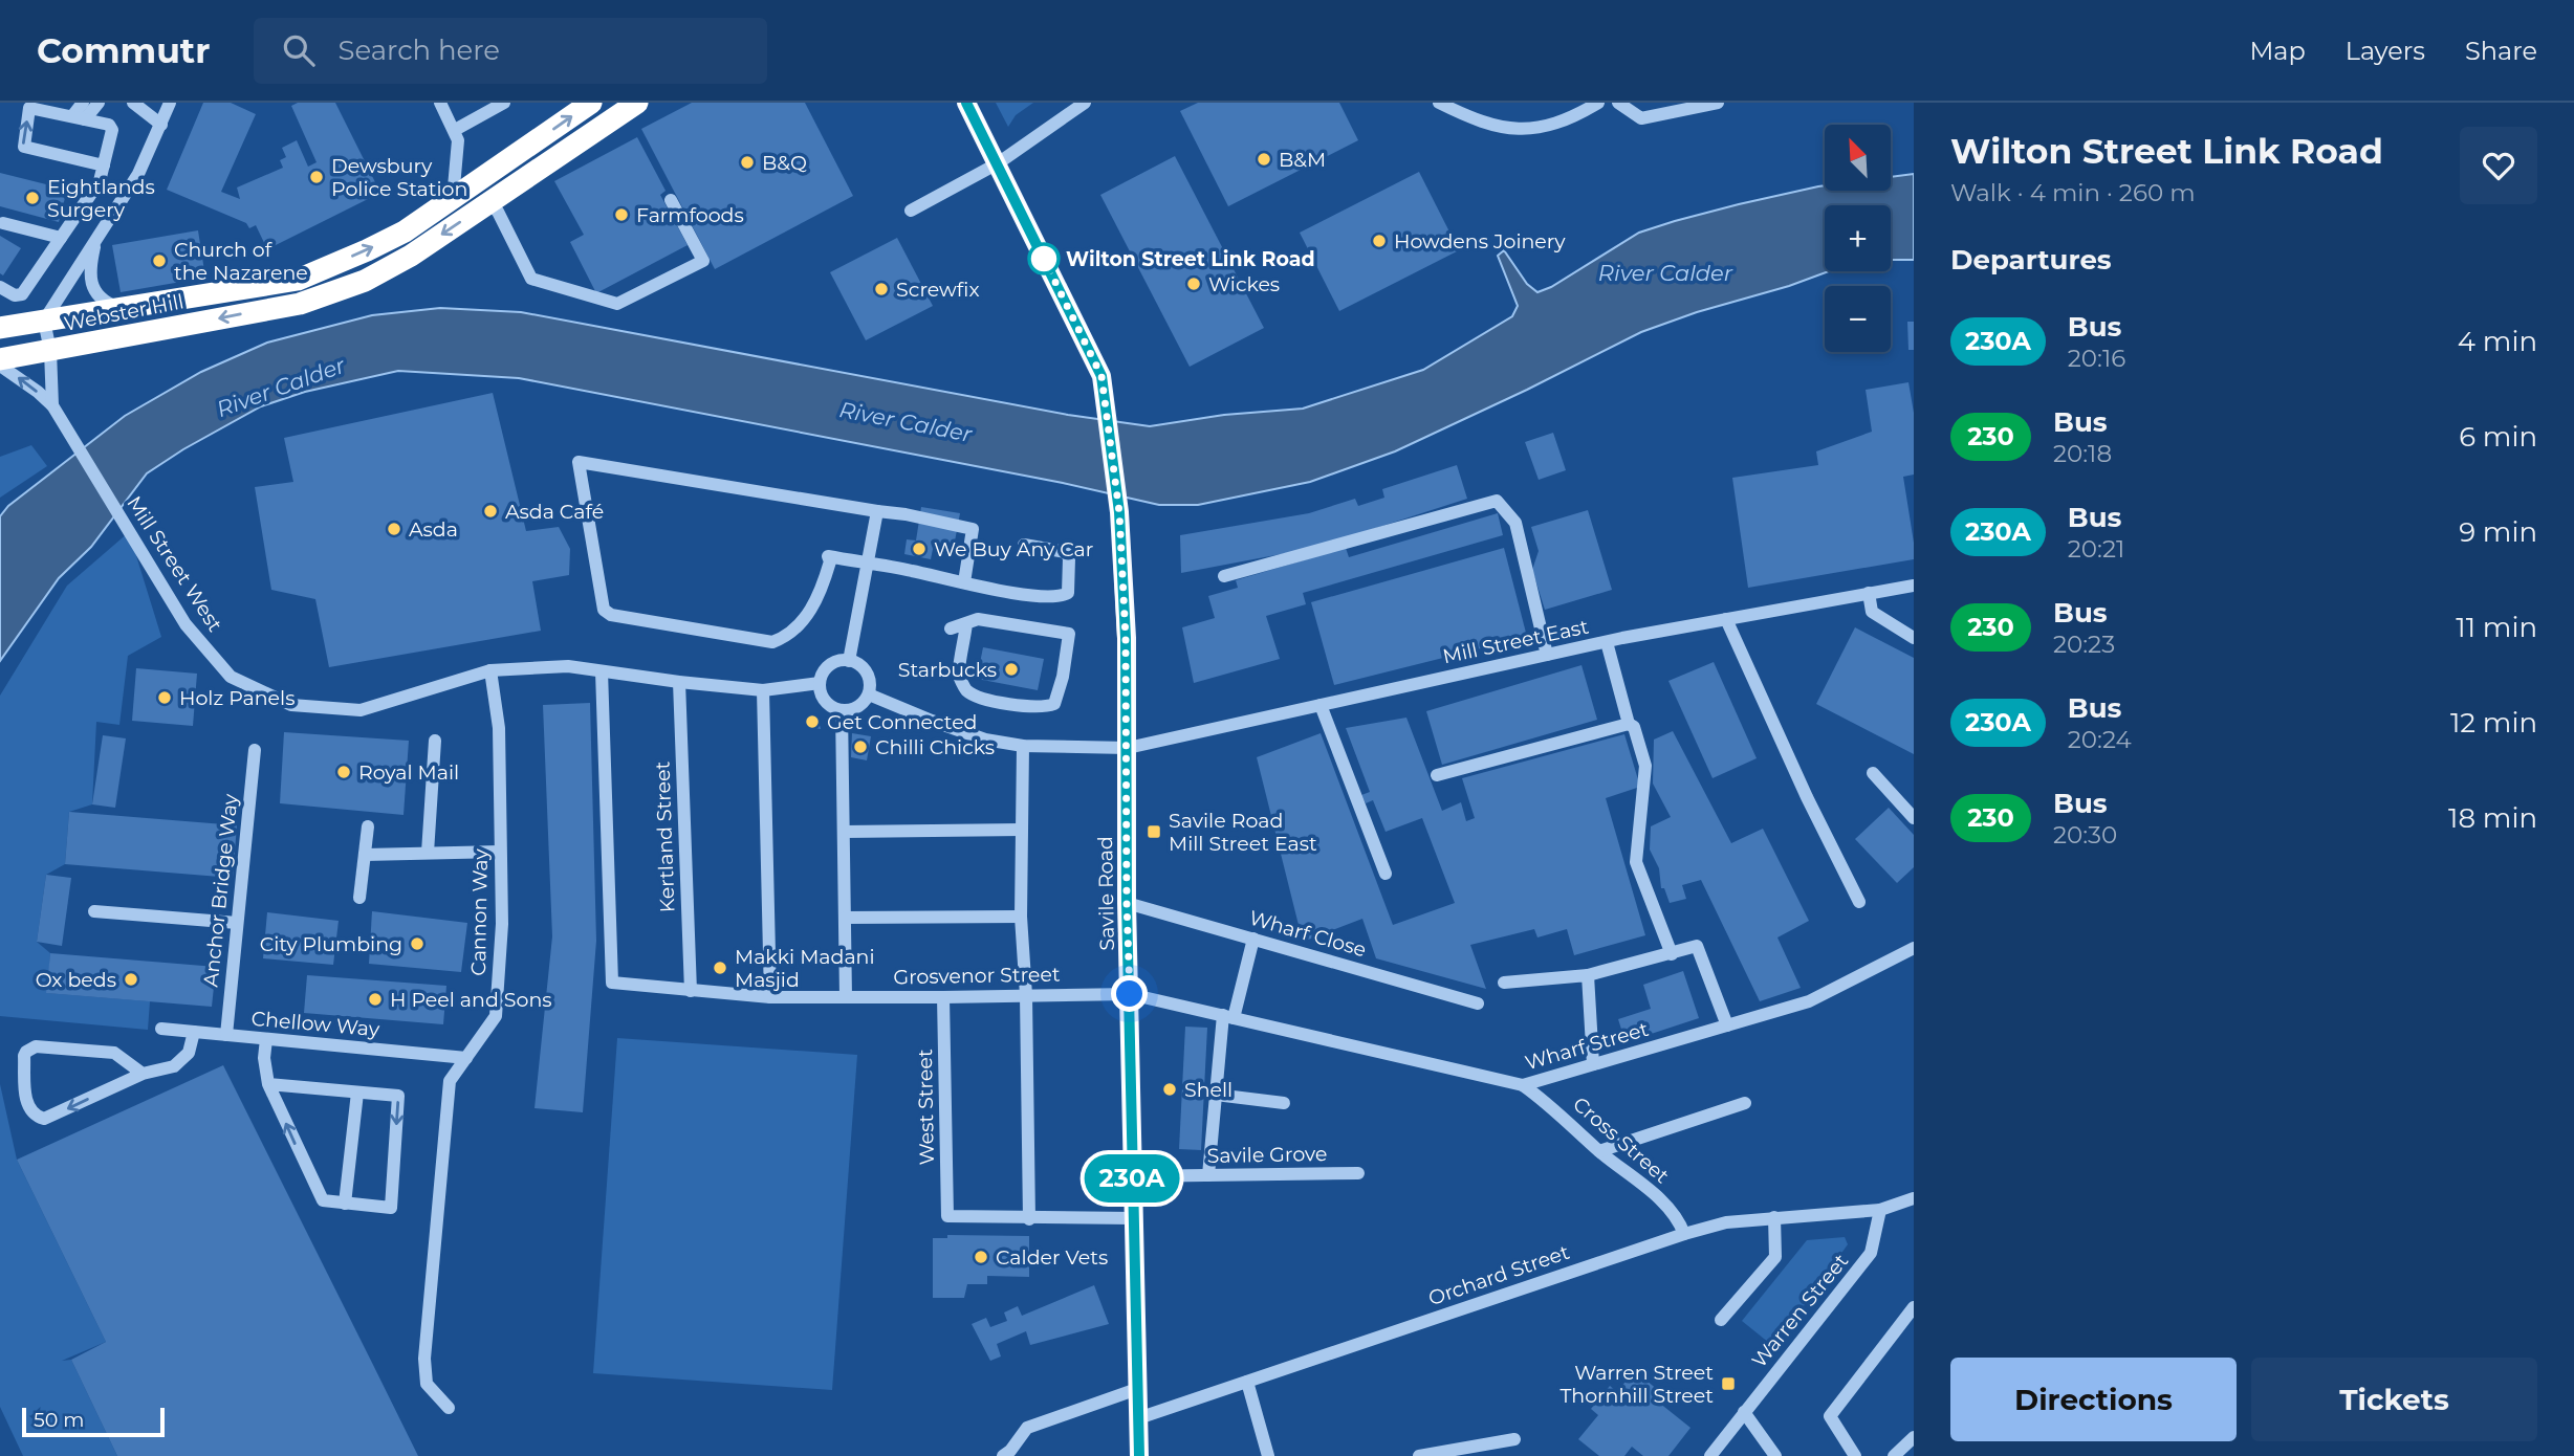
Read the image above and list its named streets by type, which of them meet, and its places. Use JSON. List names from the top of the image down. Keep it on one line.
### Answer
{"streets":{"highway":["Webster Hill"],"main road":["Savile Road"],"street":["Mill Street West","Mill Street East","Kertland Street","Anchor Bridge Way","Cannon Way","Wharf Close","Grosvenor Street","Chellow Way","Wharf Street","West Street","Cross Street","Savile Grove","Orchard Street","Warren Street"]},"crossings":[["Webster Hill","Mill Street West"],["Mill Street West","Kertland Street"],["Mill Street West","Cannon Way"],["Mill Street West","Grosvenor Street"],["Mill Street East","Savile Road"],["Kertland Street","Grosvenor Street"],["Anchor Bridge Way","Chellow Way"],["Savile Road","Wharf Close"],["Savile Road","Grosvenor Street"],["Savile Road","Wharf Street"],["Savile Road","Savile Grove"],["Savile Road","Orchard Street"],["Cannon Way","Chellow Way"],["Grosvenor Street","Wharf Street"],["Grosvenor Street","West Street"],["Wharf Street","Cross Street"],["Cross Street","Orchard Street"],["Orchard Street","Warren Street"]],"water":["River Calder"],"places":{"other":["B&M","B&Q","Dewsbury Police Station","Eightlands Surgery","Farmfoods","Howdens Joinery","Wilton Street Link Road","Church of the Nazarene","Wickes","Screwfix","Asda Café","Asda","We Buy Any Car","Starbucks","Holz Panels","Get Connected","Chilli Chicks","Royal Mail","City Plumbing","Makki Madani Masjid","Ox beds","H Peel and Sons","Shell","Calder Vets"],"transit":["Savile Road Mill Street East","Warren Street Thornhill Street"]},"lines":["bus line 230A"],"scale_bar":"50 m","north":"top left","page":{"header":"Commutr","search":"Search here","nav":["Map","Layers","Share"],"on_map":"230A","heading":[["Wilton Street Link Road","Walk · 4 min · 260 m"],"Departures"],"map_buttons":["+","−"],"list":[{"mark":"230A","name":"Bus","note":"20:16","value":"4 min"},{"mark":"230","name":"Bus","note":"20:18","value":"6 min"},{"mark":"230A","name":"Bus","note":"20:21","value":"9 min"},{"mark":"230","name":"Bus","note":"20:23","value":"11 min"},{"mark":"230A","name":"Bus","note":"20:24","value":"12 min"},{"mark":"230","name":"Bus","note":"20:30","value":"18 min"}],"buttons":["Directions","Tickets"],"scale":"50 m"}}
